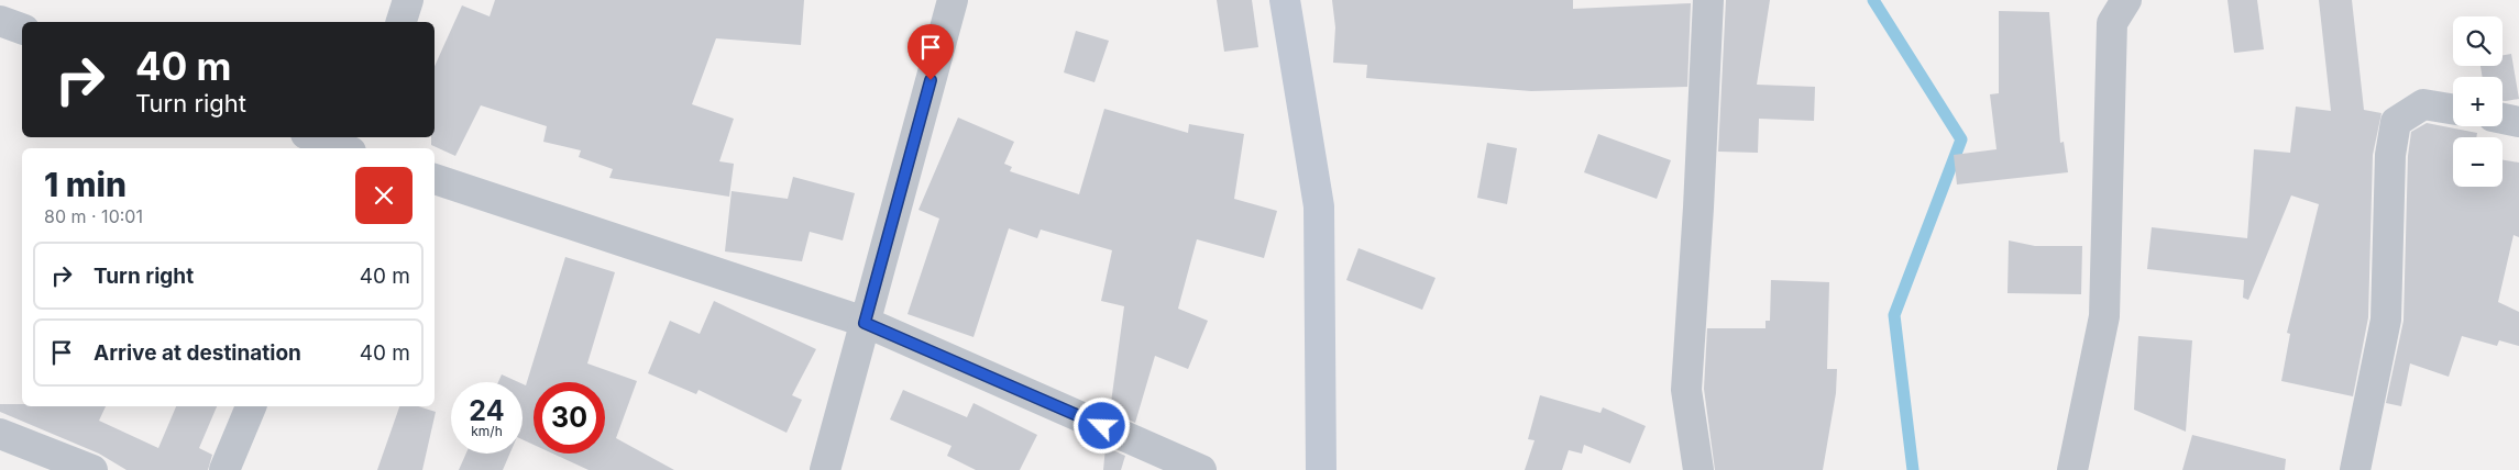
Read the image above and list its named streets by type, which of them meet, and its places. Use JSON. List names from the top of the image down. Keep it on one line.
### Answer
{"page":{"map_buttons":["+","−"],"turn":["40 m","Turn right"],"heading":["1 min","80 m · 10:01"],"list":[{"name":"Turn right","value":"40 m"},{"name":"Arrive at destination","value":"40 m"}],"speed":"24 km/h","limit":"30"}}
